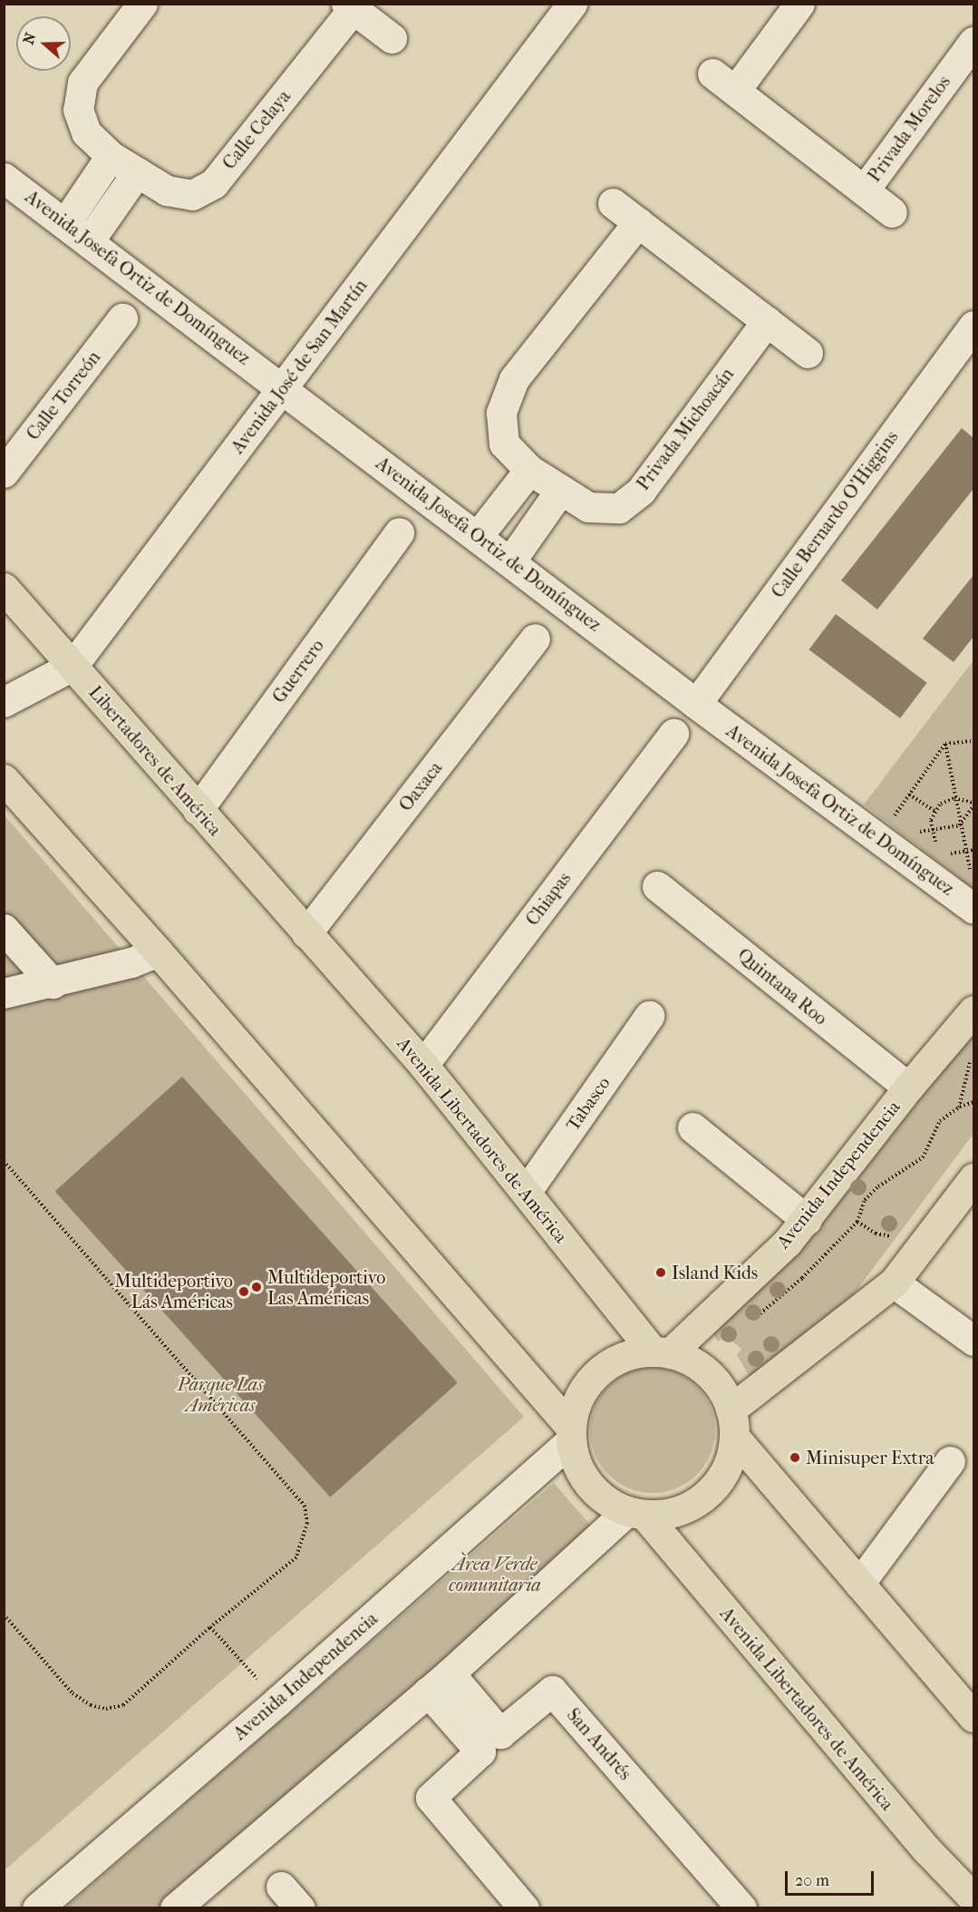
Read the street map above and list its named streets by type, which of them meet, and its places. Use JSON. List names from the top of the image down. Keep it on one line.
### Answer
{"streets":{"main road":["Libertadores de América","Avenida Libertadores de América","Avenida Independencia"],"street":["Privada Morelos","Calle Celaya","Avenida Josefa Ortiz de Domínguez","Avenida José de San Martín","Calle Torreón","Privada Michoacán","Calle Bernardo O'Higgins","Guerrero","Oaxaca","Chiapas","Quintana Roo","Tabasco","San Andrés"]},"crossings":[["Avenida Josefa Ortiz de Domínguez","Avenida José de San Martín"],["Avenida Josefa Ortiz de Domínguez","Calle Bernardo O'Higgins"],["Avenida José de San Martín","Libertadores de América"],["Guerrero","Libertadores de América"],["Libertadores de América","Oaxaca"],["Libertadores de América","Avenida Libertadores de América"],["Oaxaca","Avenida Libertadores de América"],["Chiapas","Avenida Libertadores de América"],["Quintana Roo","Avenida Independencia"],["Tabasco","Avenida Libertadores de América"],["Avenida Libertadores de América","Avenida Independencia"]],"parks":["Parque Las Américas","Àrea Verde comunitaria"],"places":["Island Kids","Multideportivo Las Américas","Multideportivo Lás Américas","Minisuper Extra"],"scale_bar":"20 m","north":"left"}
